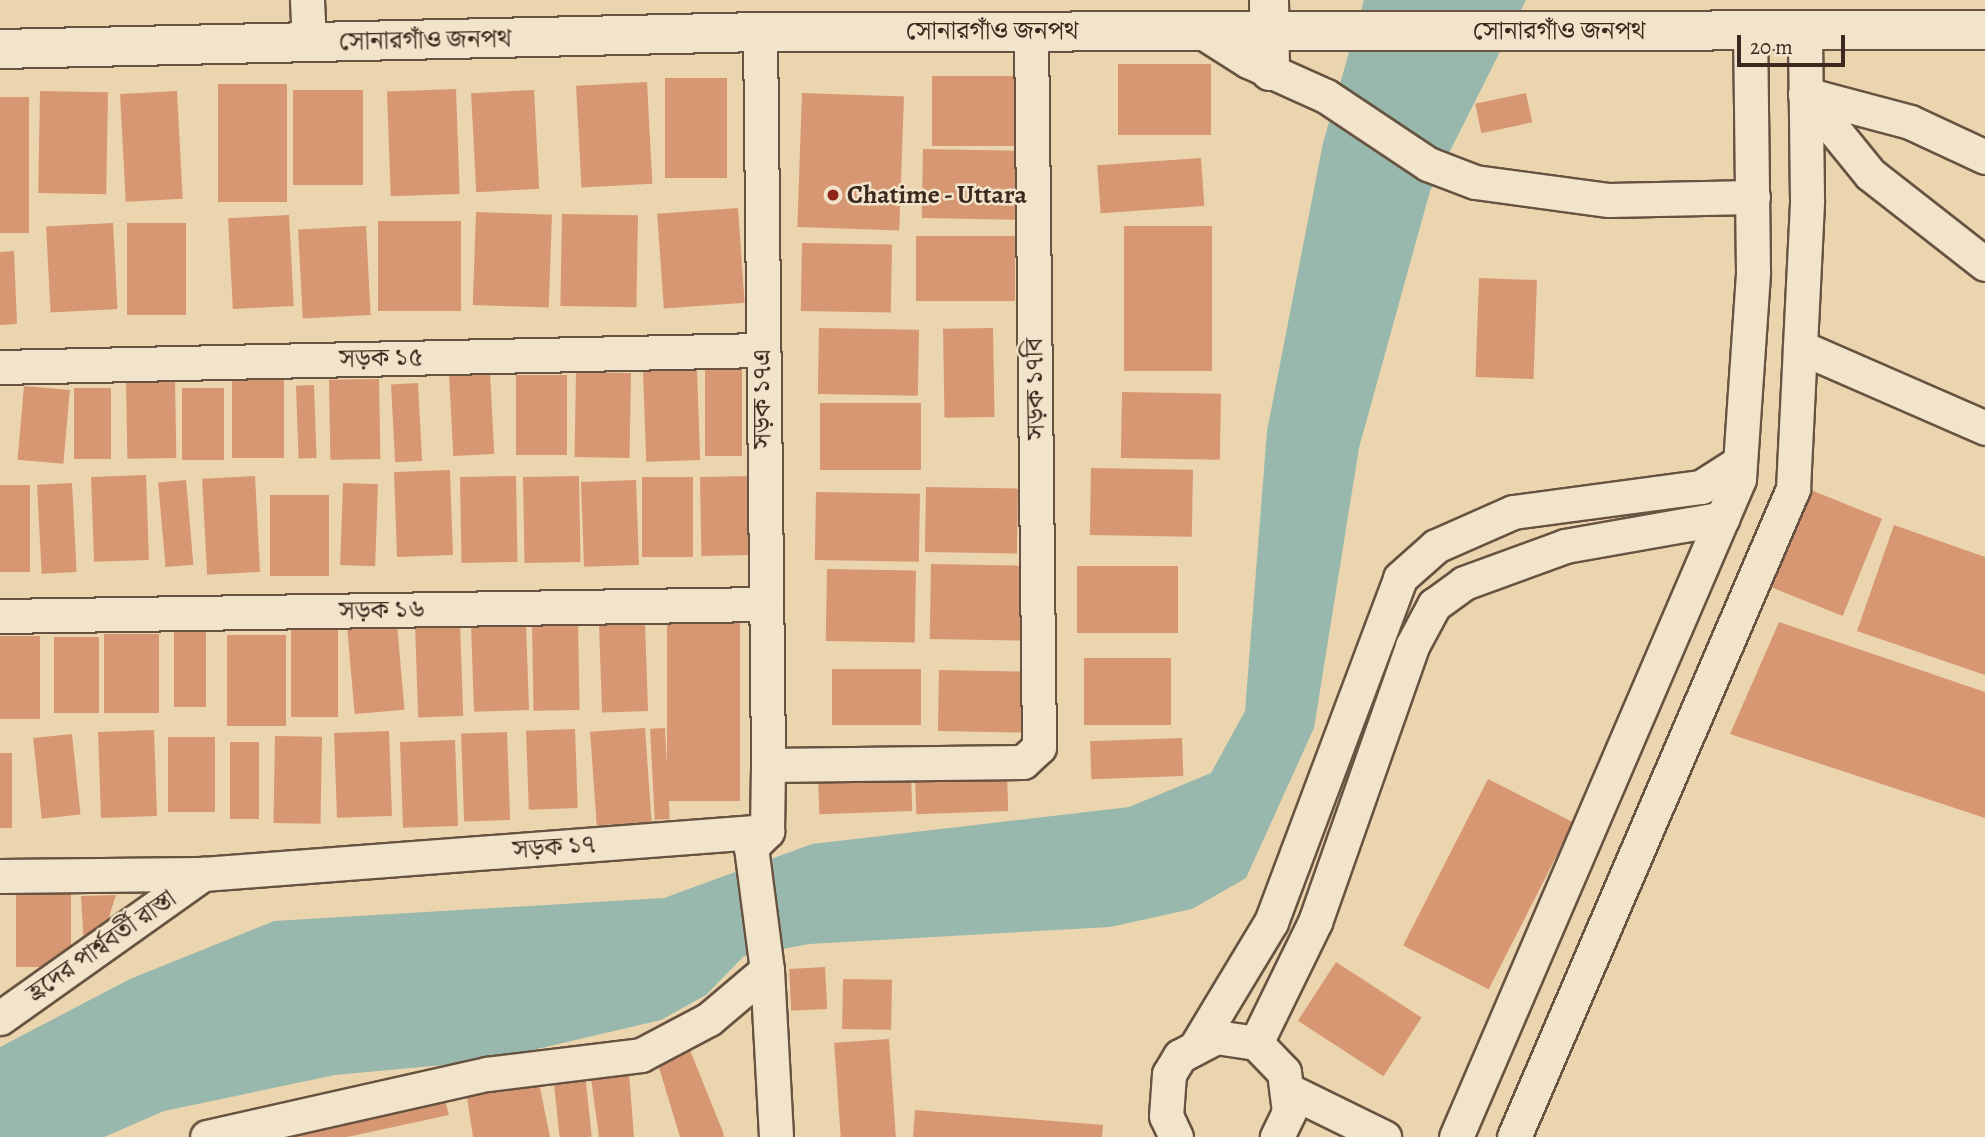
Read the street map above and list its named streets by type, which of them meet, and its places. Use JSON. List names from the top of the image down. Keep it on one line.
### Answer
{"streets":{"main road":["সোনারগাঁও জনপথ"],"street":["সড়ক ১৫","সড়ক ১৭বি","সড়ক ১৭এ","সড়ক ১৬","সড়ক ১৭","হ্রদের পার্শ্ববর্তী রাস্তা"]},"crossings":[["সোনারগাঁও জনপথ","সড়ক ১৭বি"],["সোনারগাঁও জনপথ","সড়ক ১৭এ"],["সড়ক ১৫","সড়ক ১৭এ"],["সড়ক ১৭বি","সড়ক ১৭এ"],["সড়ক ১৭এ","সড়ক ১৬"],["সড়ক ১৭","হ্রদের পার্শ্ববর্তী রাস্তা"]],"places":["Chatime - Uttara"],"scale_bar":"20 m"}
